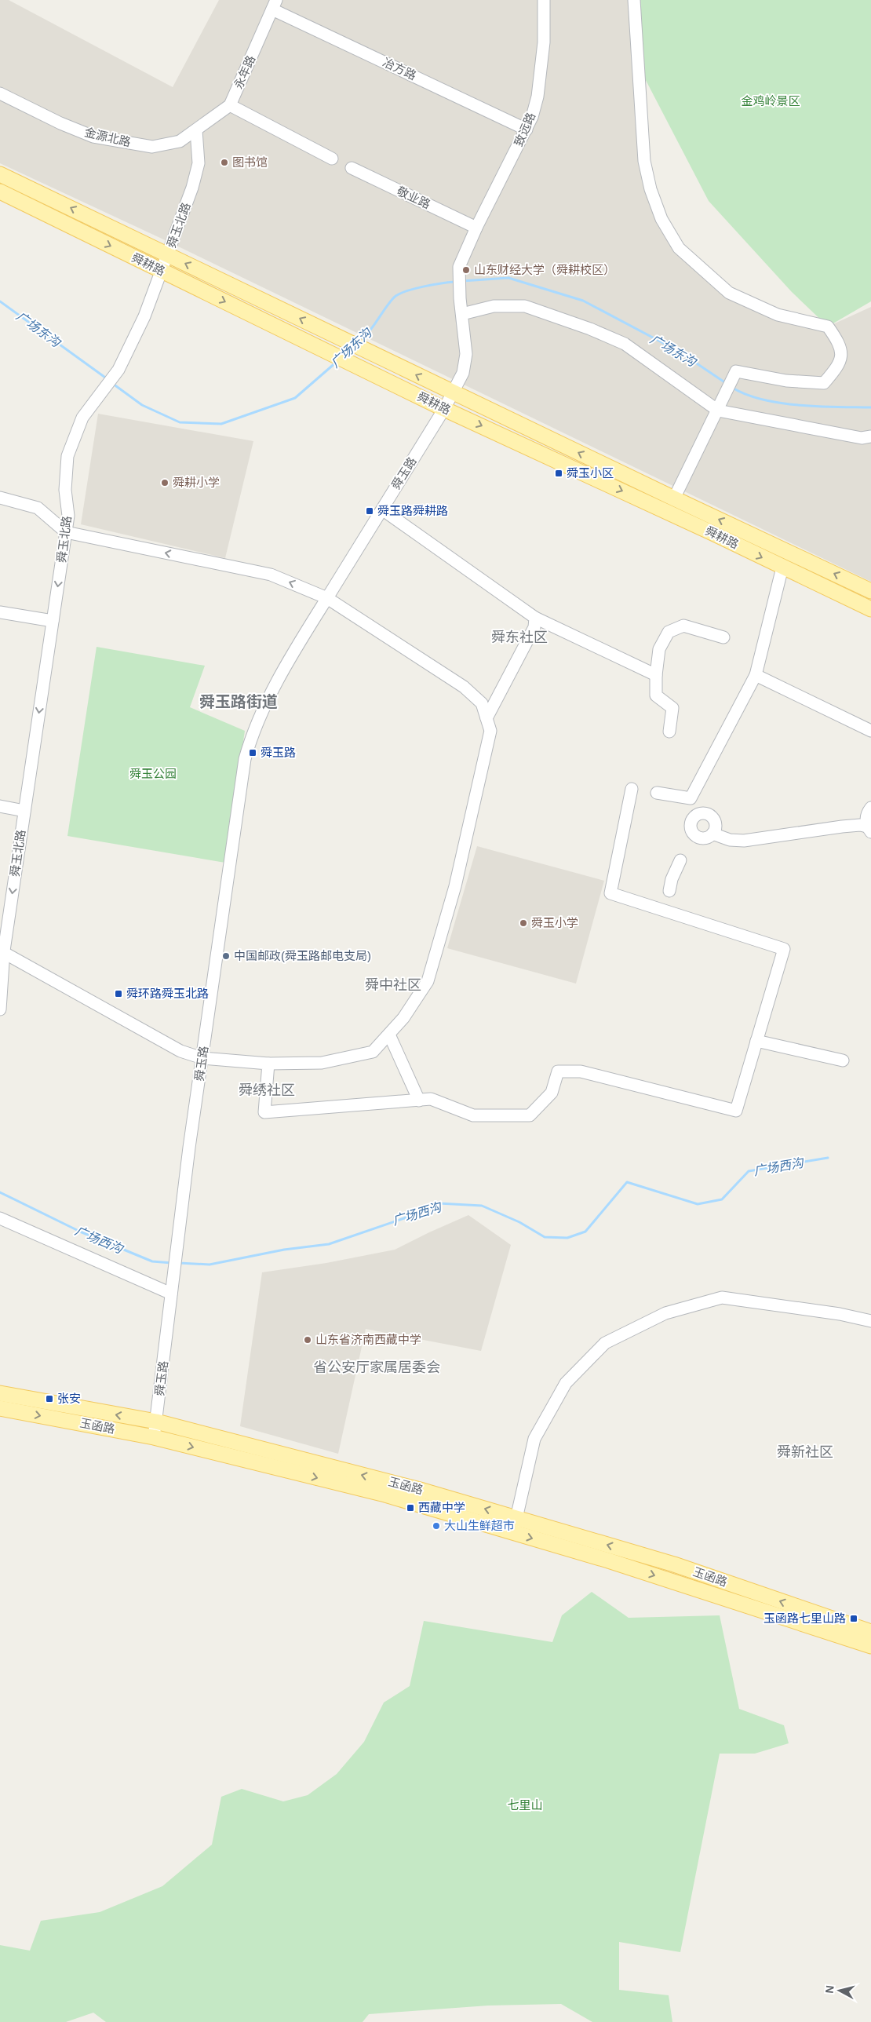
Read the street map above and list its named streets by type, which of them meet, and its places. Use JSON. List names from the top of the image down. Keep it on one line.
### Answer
{"streets":{"main road":["舜耕路","玉函路"],"street":["冶方路","永年路","致远路","金源北路","敬业路","舜玉北路","舜玉路"]},"crossings":[["冶方路","永年路"],["冶方路","致远路"],["永年路","金源北路"],["永年路","舜玉北路"],["致远路","敬业路"],["致远路","舜玉路"],["金源北路","舜玉北路"],["舜玉北路","舜耕路"],["舜耕路","舜玉路"],["舜玉路","玉函路"]],"one_way":["舜玉北路"],"districts":["舜东社区","舜玉路街道","舜中社区","舜绣社区","省公安厅家属居委会","舜新社区"],"water":["广场东沟","广场西沟"],"parks":["金鸡岭景区","舜玉公园","七里山"],"places":{"other":["图书馆","山东财经大学（舜耕校区）","舜耕小学","舜玉小学","中国邮政(舜玉路邮电支局)","山东省济南西藏中学","大山生鲜超市"],"transit":["舜玉小区","舜玉路舜耕路","舜玉路","舜环路舜玉北路","张安","西藏中学","玉函路七里山路"]},"north":"left"}
